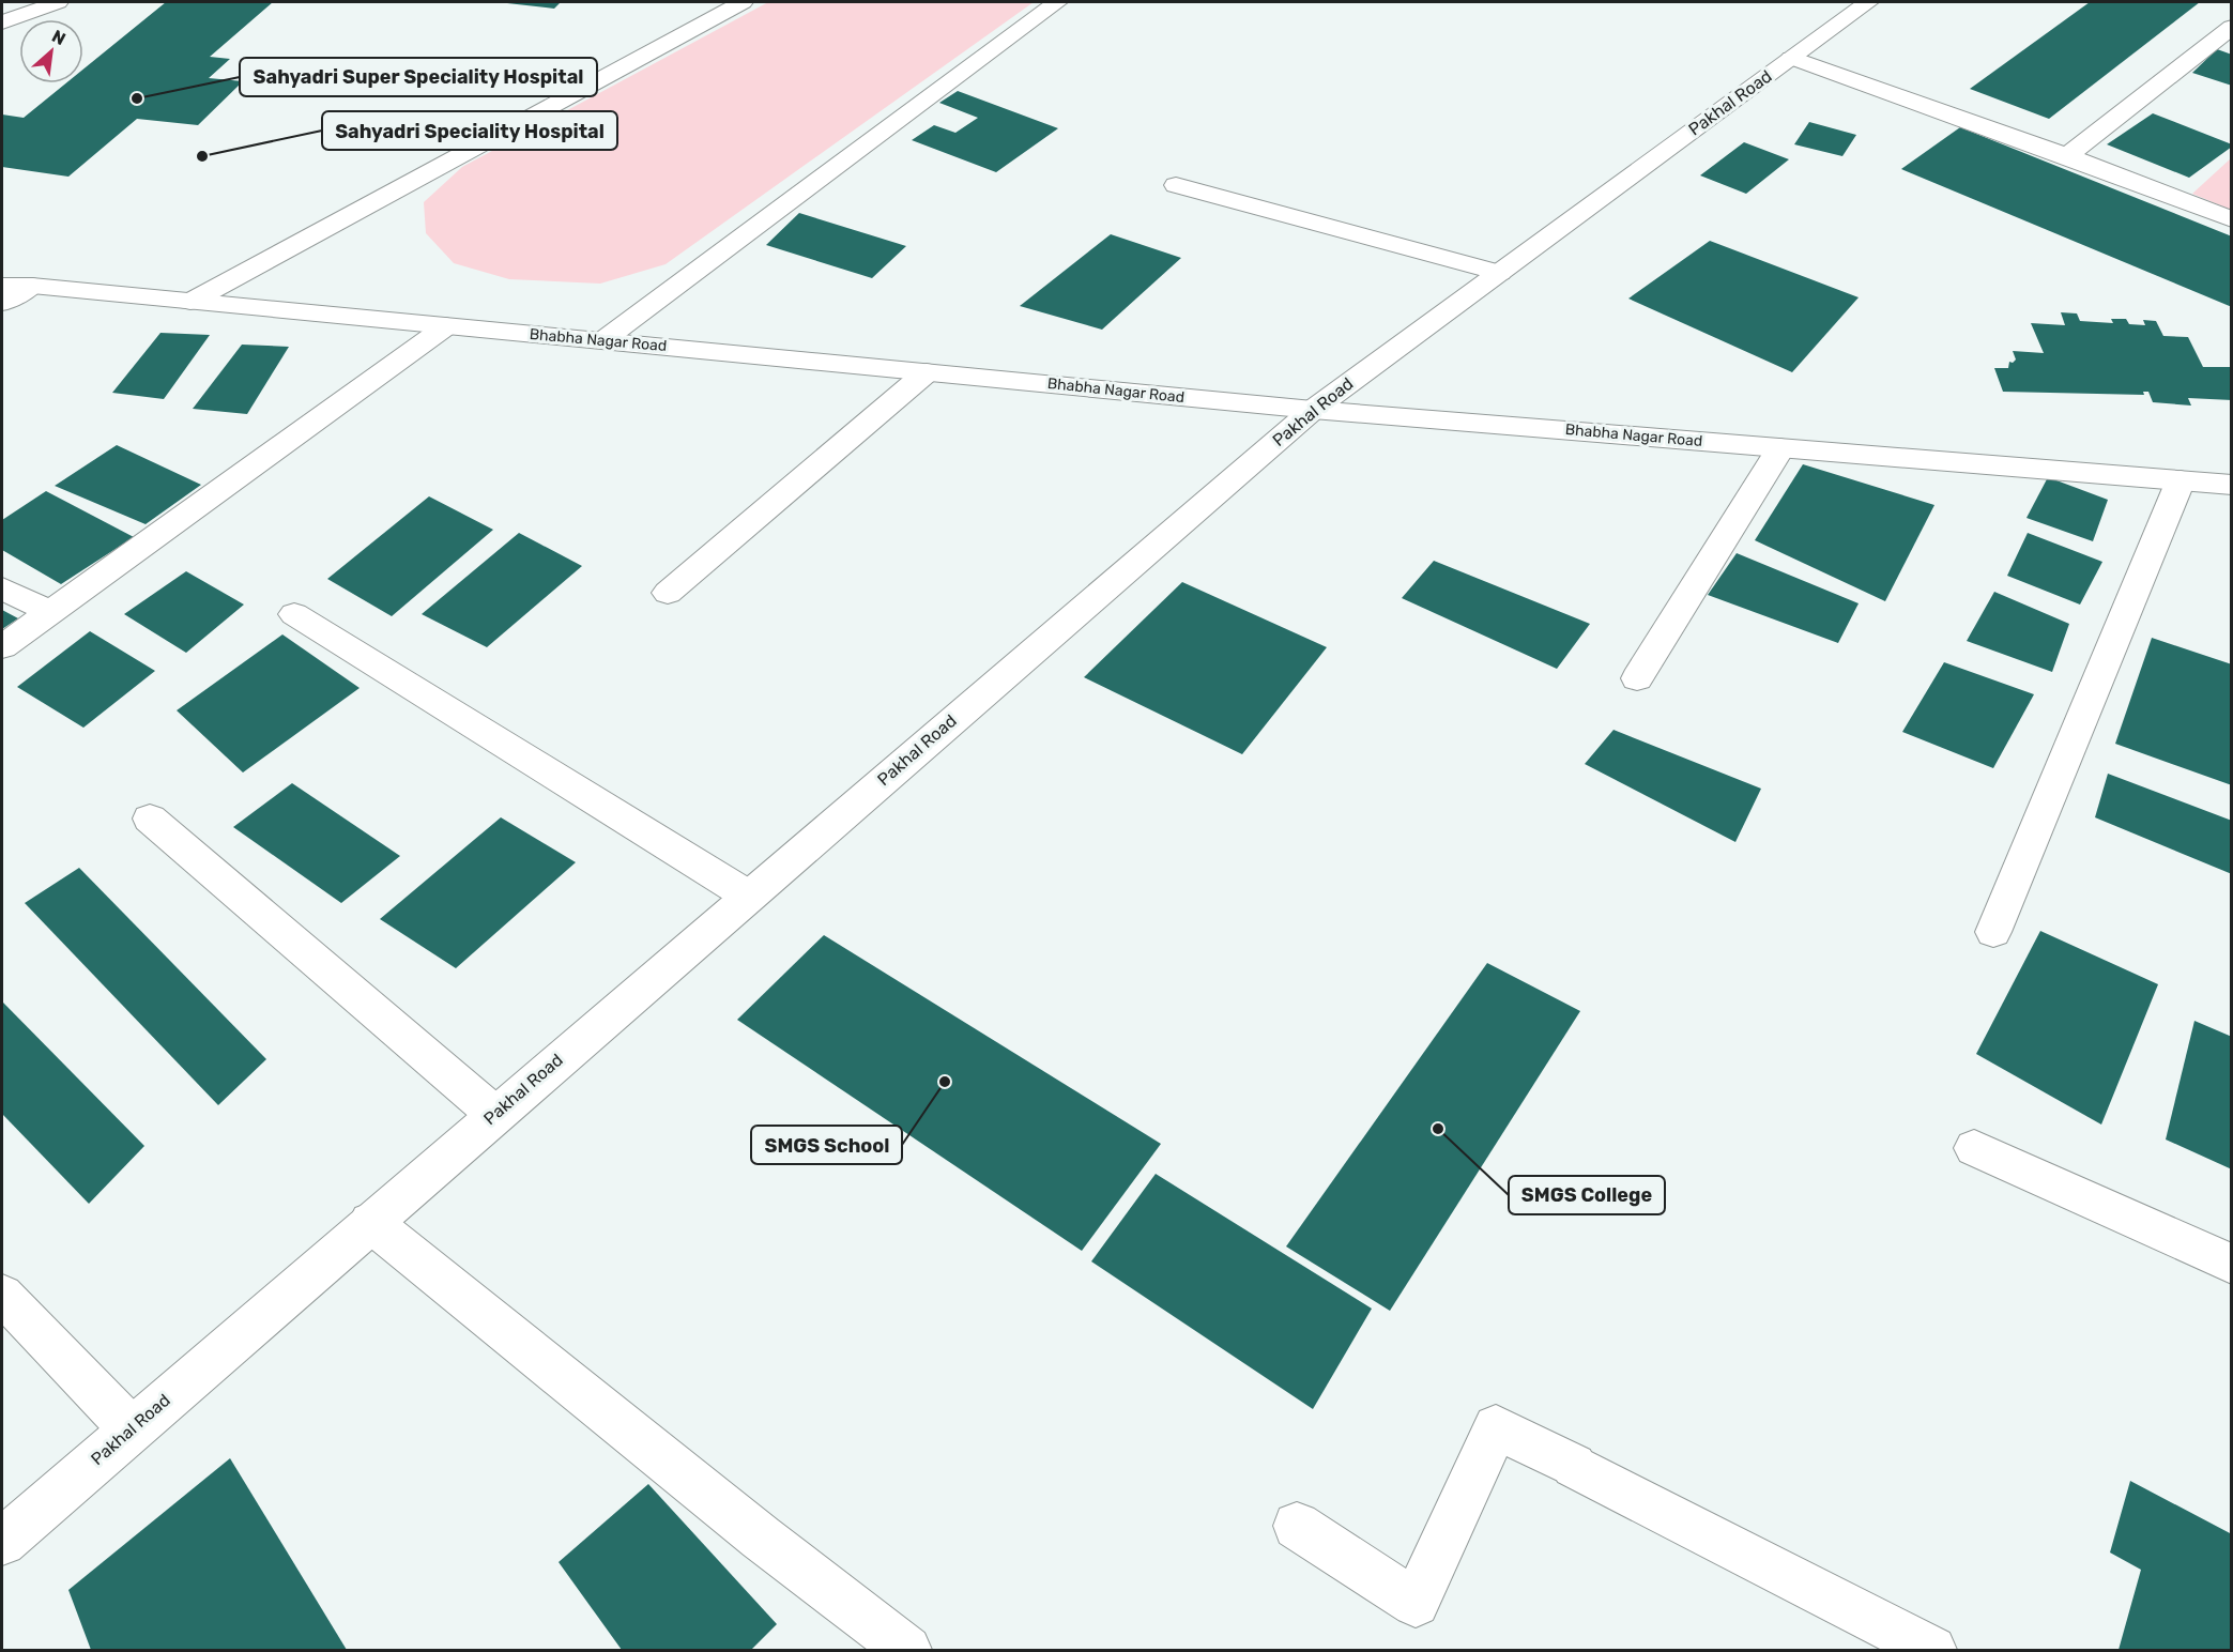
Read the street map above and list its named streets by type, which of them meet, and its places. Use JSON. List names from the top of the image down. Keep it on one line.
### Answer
{"streets":{"street":["Pakhal Road","Bhabha Nagar Road"]},"crossings":[["Pakhal Road","Bhabha Nagar Road"]],"places":["Sahyadri Super Speciality Hospital","Sahyadri Speciality Hospital","SMGS School","SMGS College"],"north":"top right"}
